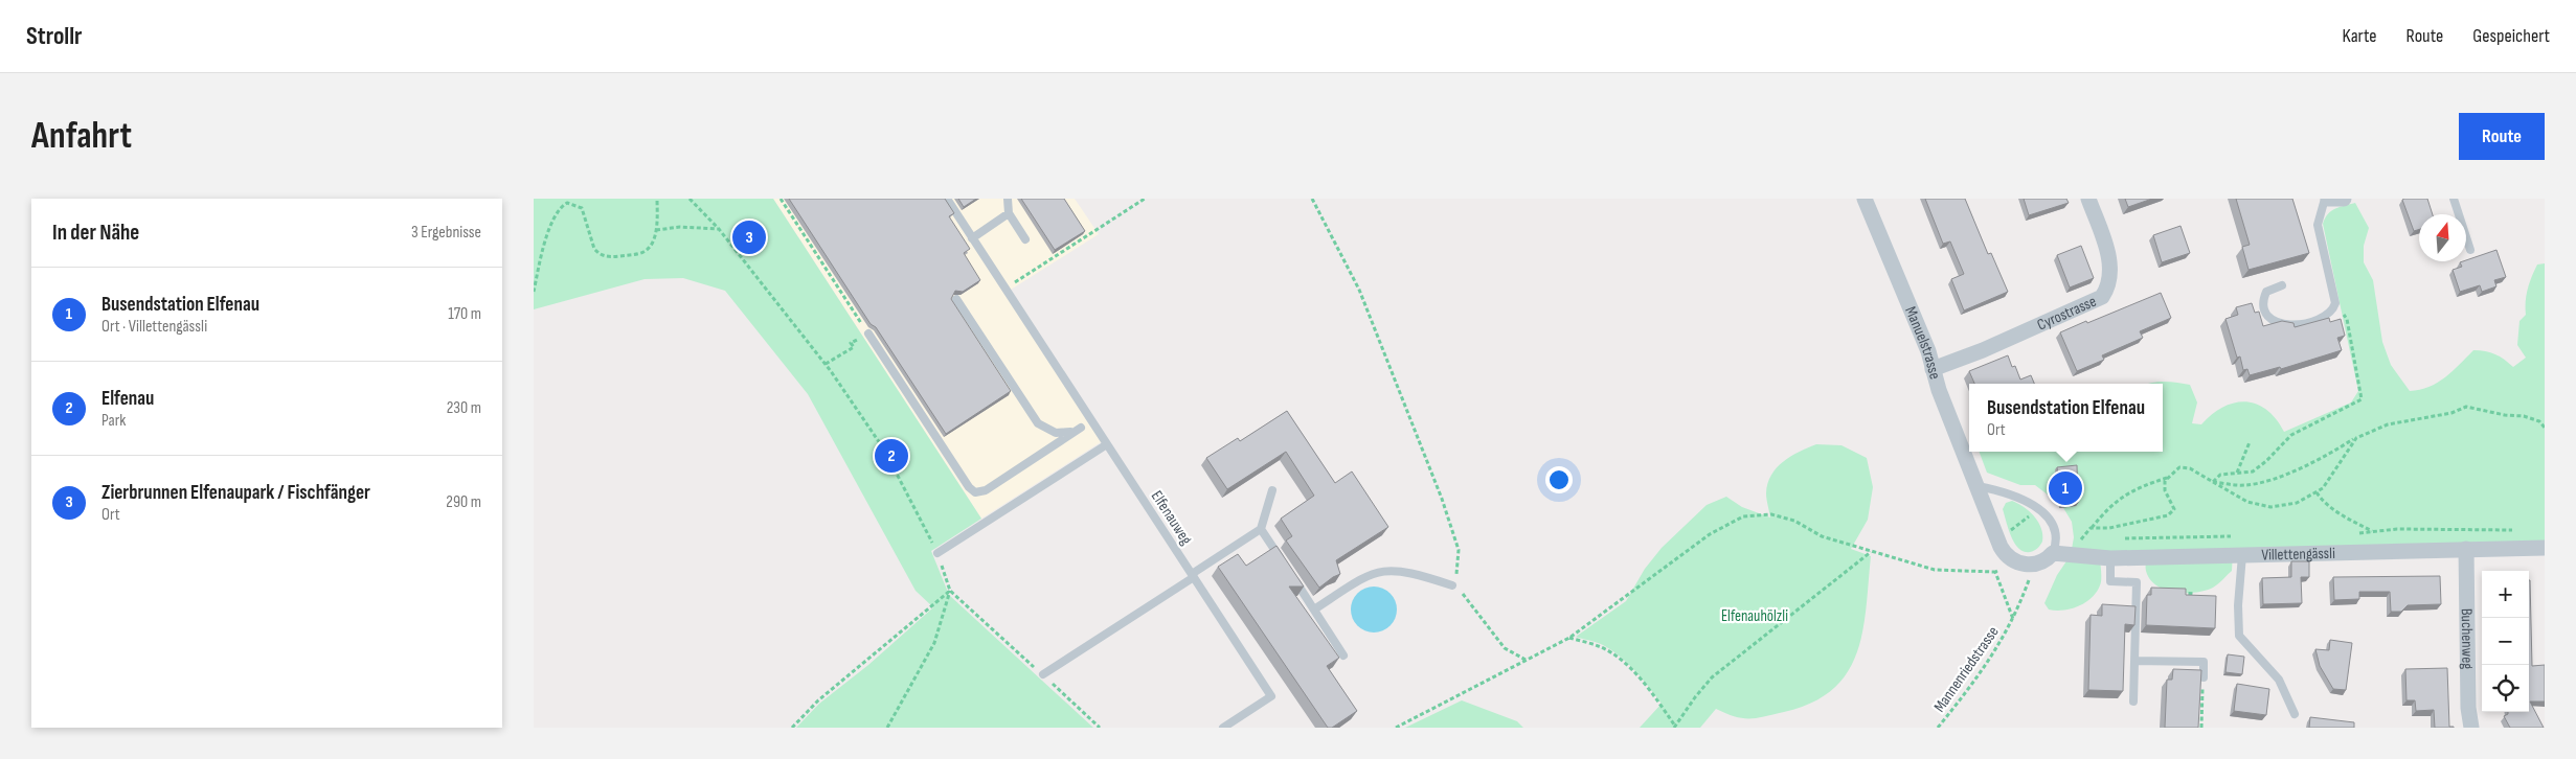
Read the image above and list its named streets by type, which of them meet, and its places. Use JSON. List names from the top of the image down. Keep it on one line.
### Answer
{"streets":{"street":["Cyrostrasse","Manuelstrasse","Villettengässli","Buchenweg"],"lane":["Elfenauweg"],"path":["Mannenriedstrasse"]},"crossings":[["Cyrostrasse","Manuelstrasse"],["Manuelstrasse","Villettengässli"],["Manuelstrasse","Mannenriedstrasse"],["Villettengässli","Buchenweg"],["Villettengässli","Mannenriedstrasse"]],"parks":["Elfenauhölzli"],"north":"top","page":{"header":"Strollr","nav":["Karte","Route","Gespeichert"],"buttons":"Route","title":"Anfahrt","heading":["In der Nähe","3 Ergebnisse"],"pins":["3","2","1"],"list":[{"mark":"1","name":"Busendstation Elfenau","note":"Ort · Villettengässli","value":"170 m"},{"mark":"2","name":"Elfenau","note":"Park","value":"230 m"},{"mark":"3","name":"Zierbrunnen Elfenaupark / Fischfänger","note":"Ort","value":"290 m"}],"popup":["Busendstation Elfenau","Ort"],"map_buttons":["+","−"]}}
